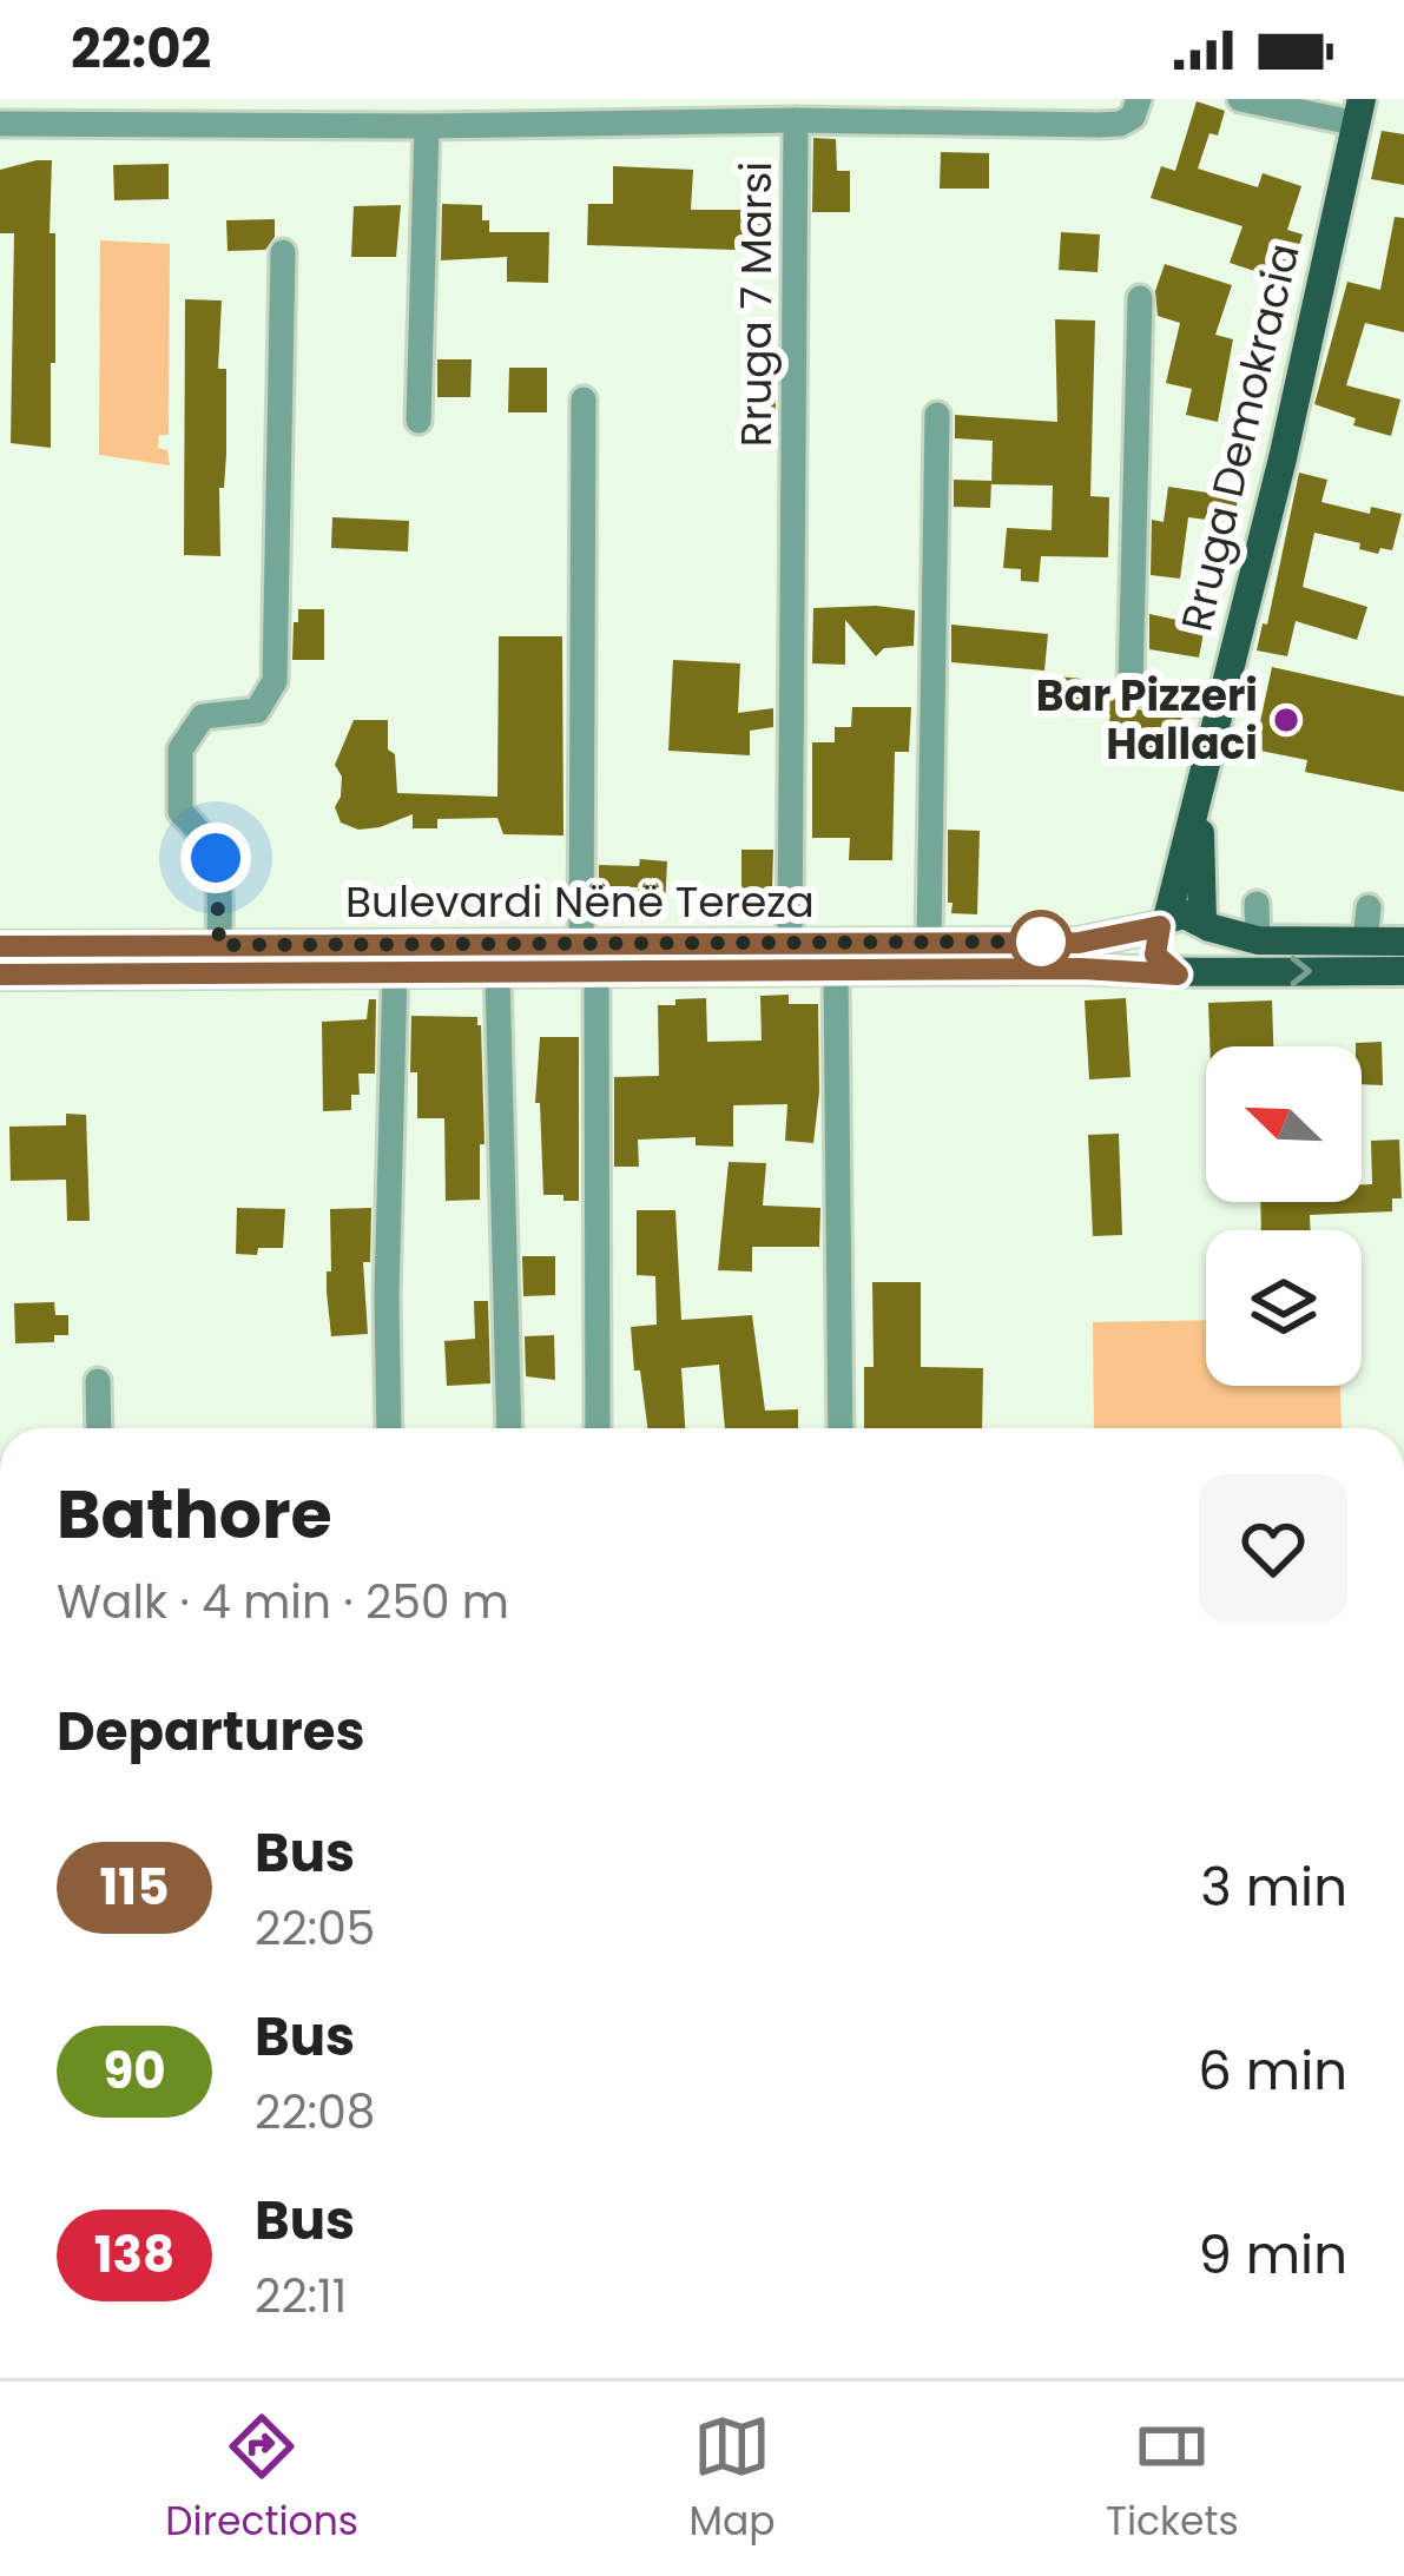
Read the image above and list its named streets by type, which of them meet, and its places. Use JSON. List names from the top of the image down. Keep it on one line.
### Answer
{"streets":{"main road":["Rruga Demokracia","Bulevardi Nënë Tereza"],"street":["Rruga 7 Marsi"]},"crossings":[["Rruga 7 Marsi","Bulevardi Nënë Tereza"],["Rruga Demokracia","Bulevardi Nënë Tereza"]],"places":["Bar Pizzeri Hallaci"],"lines":["bus line 115"],"north":"top left","page":{"status":"22:02","heading":[["Bathore","Walk · 4 min · 250 m"],"Departures"],"list":[{"mark":"115","name":"Bus","note":"22:05","value":"3 min"},{"mark":"90","name":"Bus","note":"22:08","value":"6 min"},{"mark":"138","name":"Bus","note":"22:11","value":"9 min"}],"tabs":["Directions","Map","Tickets"]}}
